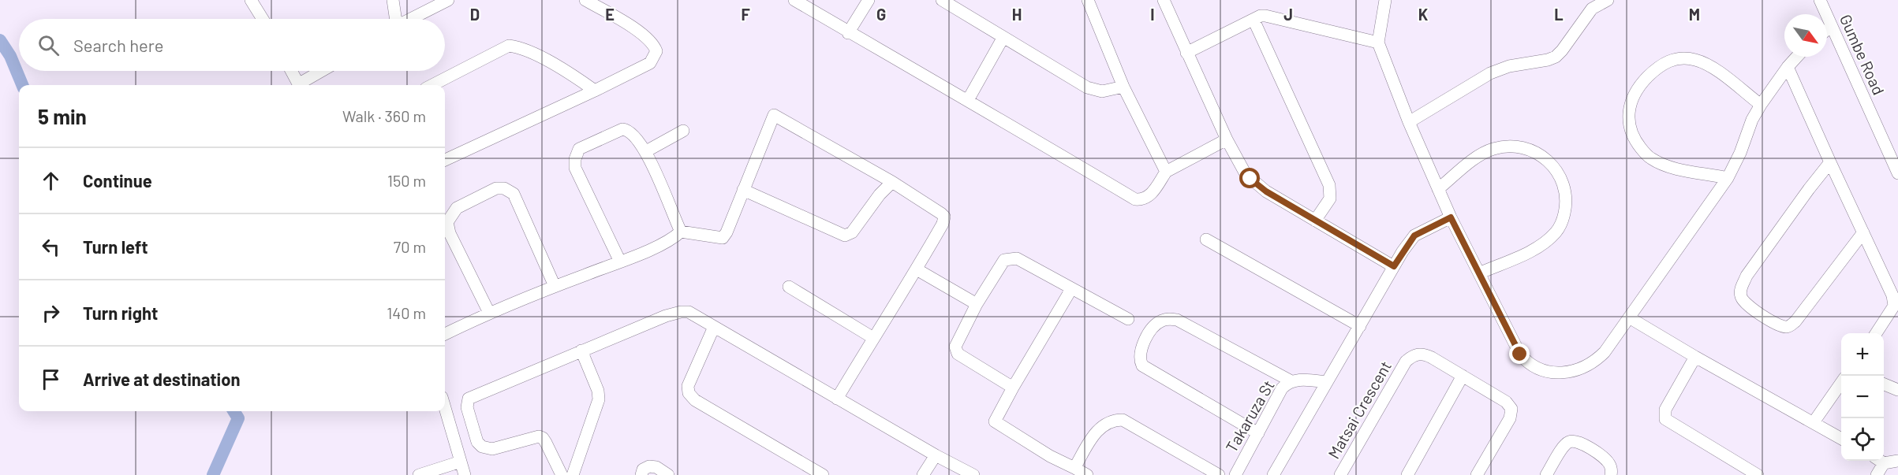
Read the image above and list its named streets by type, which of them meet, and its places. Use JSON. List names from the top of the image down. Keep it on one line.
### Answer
{"streets":{"street":["Gumbe Road","Matsai Crescent","Takaruza St"]},"north":"bottom right","page":{"search":"Search here","heading":["5 min","Walk · 360 m"],"list":[["Continue","150 m"],["Turn left","70 m"],["Turn right","140 m"],"Arrive at destination"],"map_buttons":["+","−"]},"grid":{"columns":["D","E","F","G","H","I","J","K","L","M"]}}
